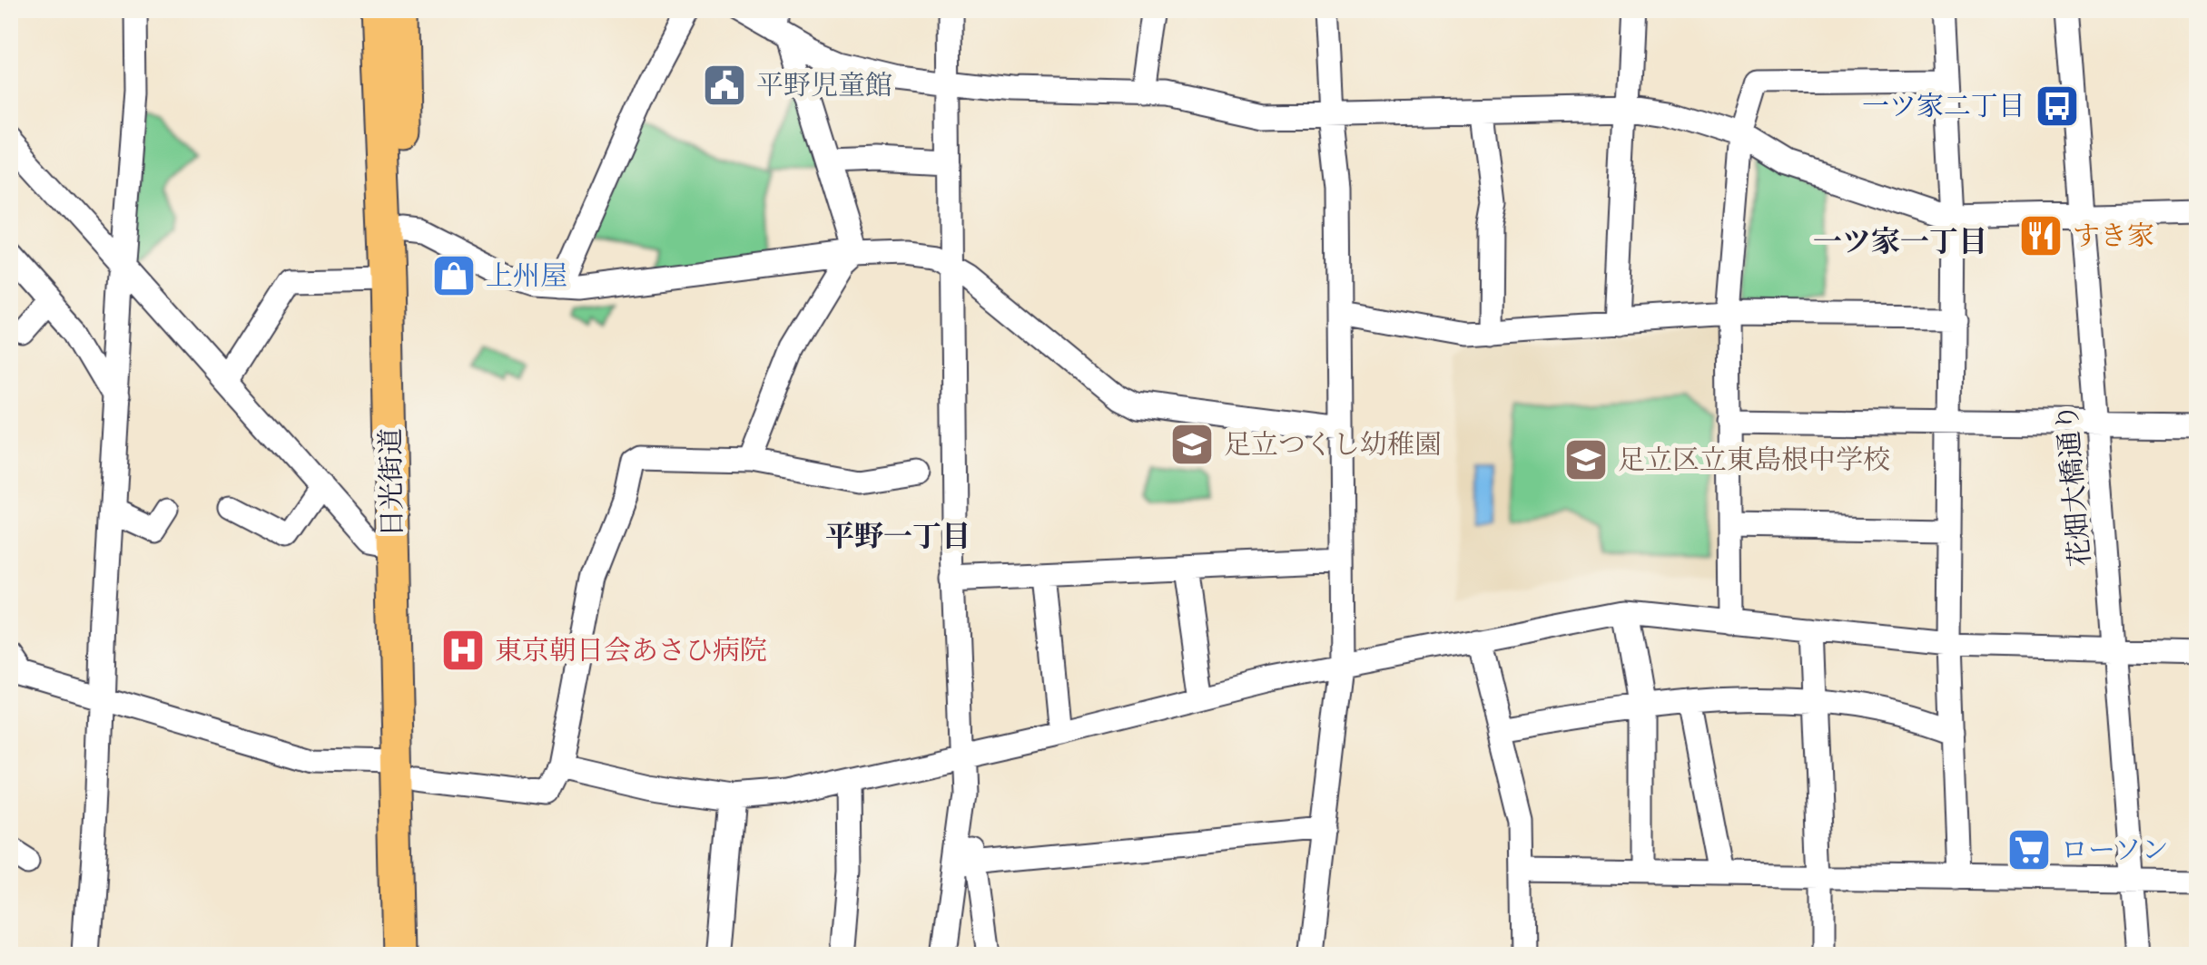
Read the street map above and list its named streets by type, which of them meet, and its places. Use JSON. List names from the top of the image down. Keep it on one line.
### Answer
{"streets":{"highway":["日光街道"],"street":["花畑大橋通り"]},"districts":["一ツ家一丁目","平野一丁目"],"places":{"public building":["平野児童館"],"bus stop":["一ツ家二丁目"],"restaurant":["すき家"],"shop":["上州屋"],"school or university":["足立つくし幼稚園","足立区立東島根中学校"],"hospital":["東京朝日会あさひ病院"],"supermarket":["ローソン"]}}
